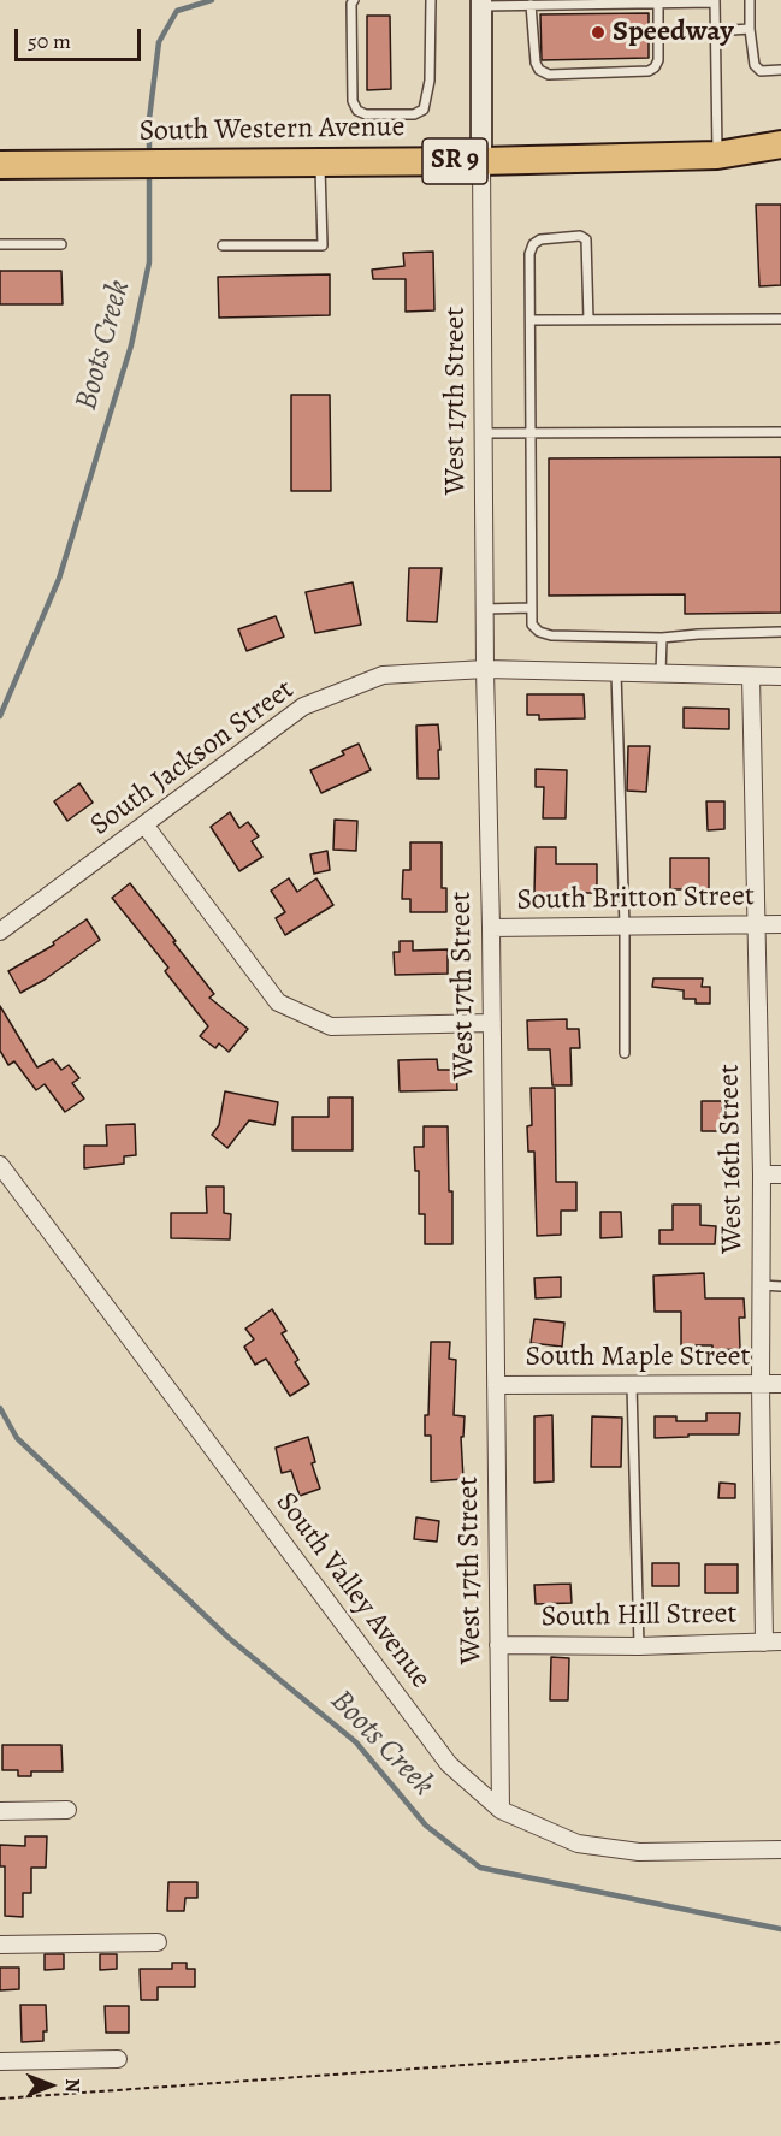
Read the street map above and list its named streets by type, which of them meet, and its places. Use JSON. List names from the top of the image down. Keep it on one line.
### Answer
{"streets":{"highway":["South Western Avenue","SR 9"],"street":["West 17th Street","South Jackson Street","South Britton Street","West 16th Street","South Maple Street","South Valley Avenue","South Hill Street"]},"crossings":[["South Western Avenue","SR 9"],["South Western Avenue","West 17th Street"],["West 17th Street","South Jackson Street"],["West 17th Street","South Britton Street"],["West 17th Street","South Maple Street"],["West 17th Street","South Valley Avenue"],["West 17th Street","South Hill Street"],["South Jackson Street","West 16th Street"],["South Britton Street","West 16th Street"],["West 16th Street","South Maple Street"],["West 16th Street","South Hill Street"]],"water":["Boots Creek"],"places":["Speedway"],"scale_bar":"50 m","north":"right"}
